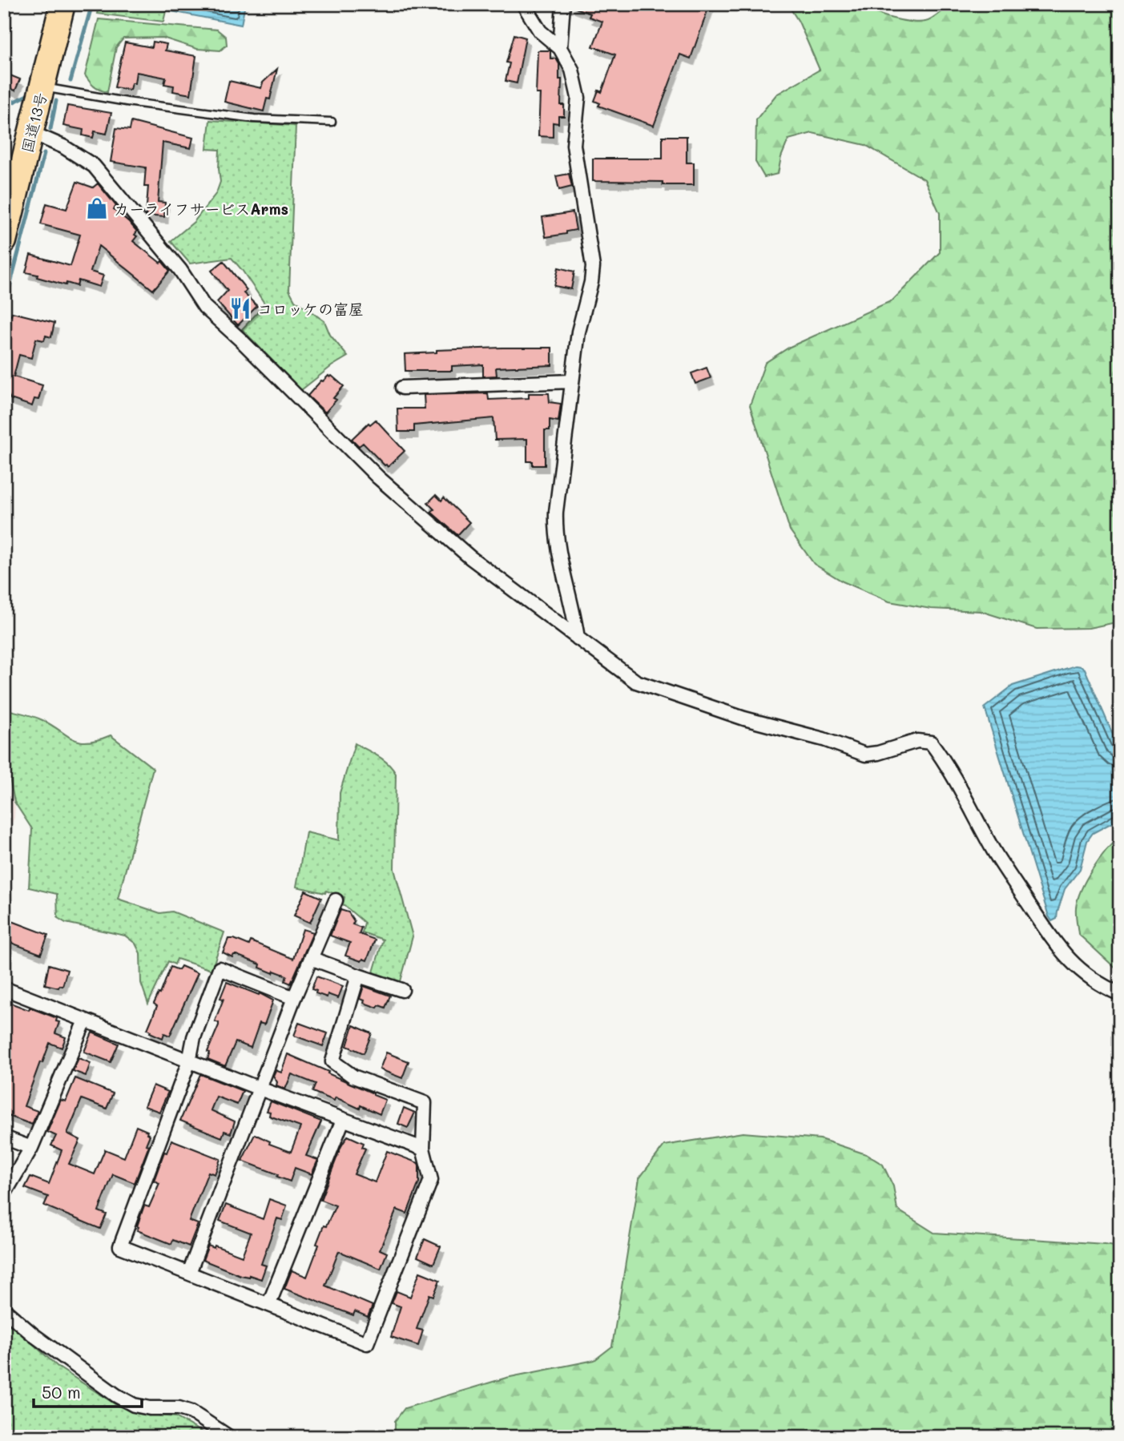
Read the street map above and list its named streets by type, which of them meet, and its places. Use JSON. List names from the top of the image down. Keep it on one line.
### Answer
{"streets":{"highway":["国道13号"]},"places":{"shop":["カーライフサービスArms"],"restaurant":["コロッケの富屋"]},"scale_bar":"50 m"}
